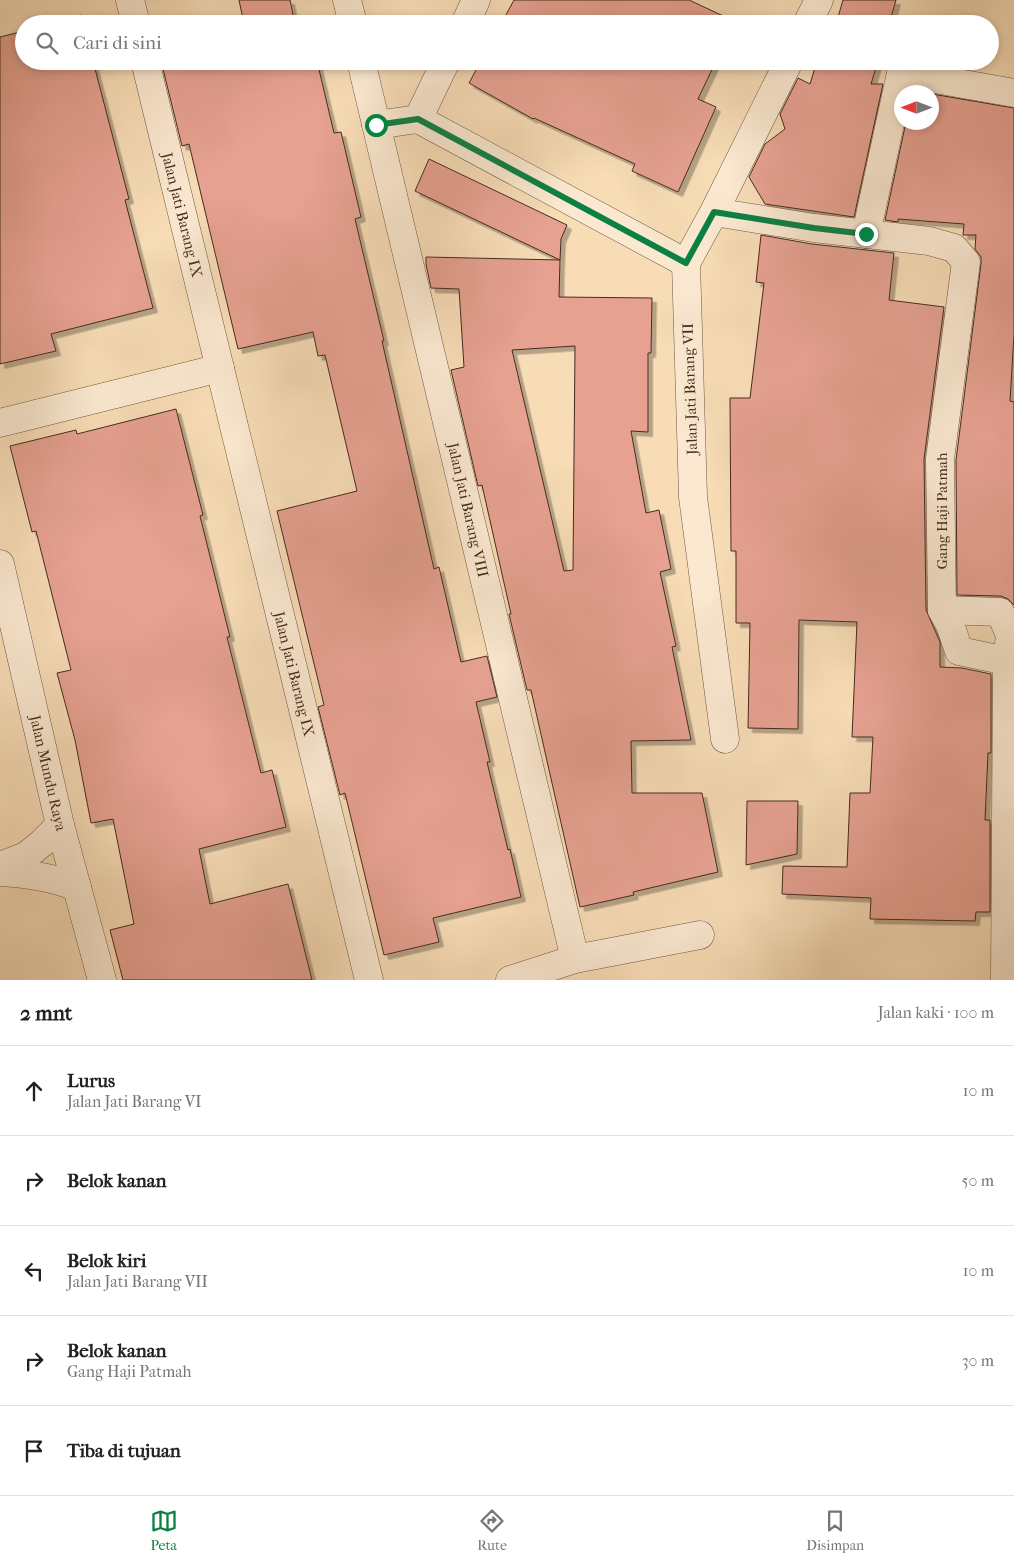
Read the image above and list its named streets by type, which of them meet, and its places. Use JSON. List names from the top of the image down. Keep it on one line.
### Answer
{"streets":{"street":["Jalan Jati Barang IX","Jalan Jati Barang VII","Jalan Jati Barang VIII","Gang Haji Patmah","Jalan Mundu Raya"]},"north":"left","page":{"search":"Cari di sini","heading":["2 mnt","Jalan kaki · 100 m"],"list":[["Lurus","Jalan Jati Barang VI","10 m"],["Belok kanan","50 m"],["Belok kiri","Jalan Jati Barang VII","10 m"],["Belok kanan","Gang Haji Patmah","30 m"],"Tiba di tujuan"],"nav":["Peta","Rute","Disimpan"]}}
